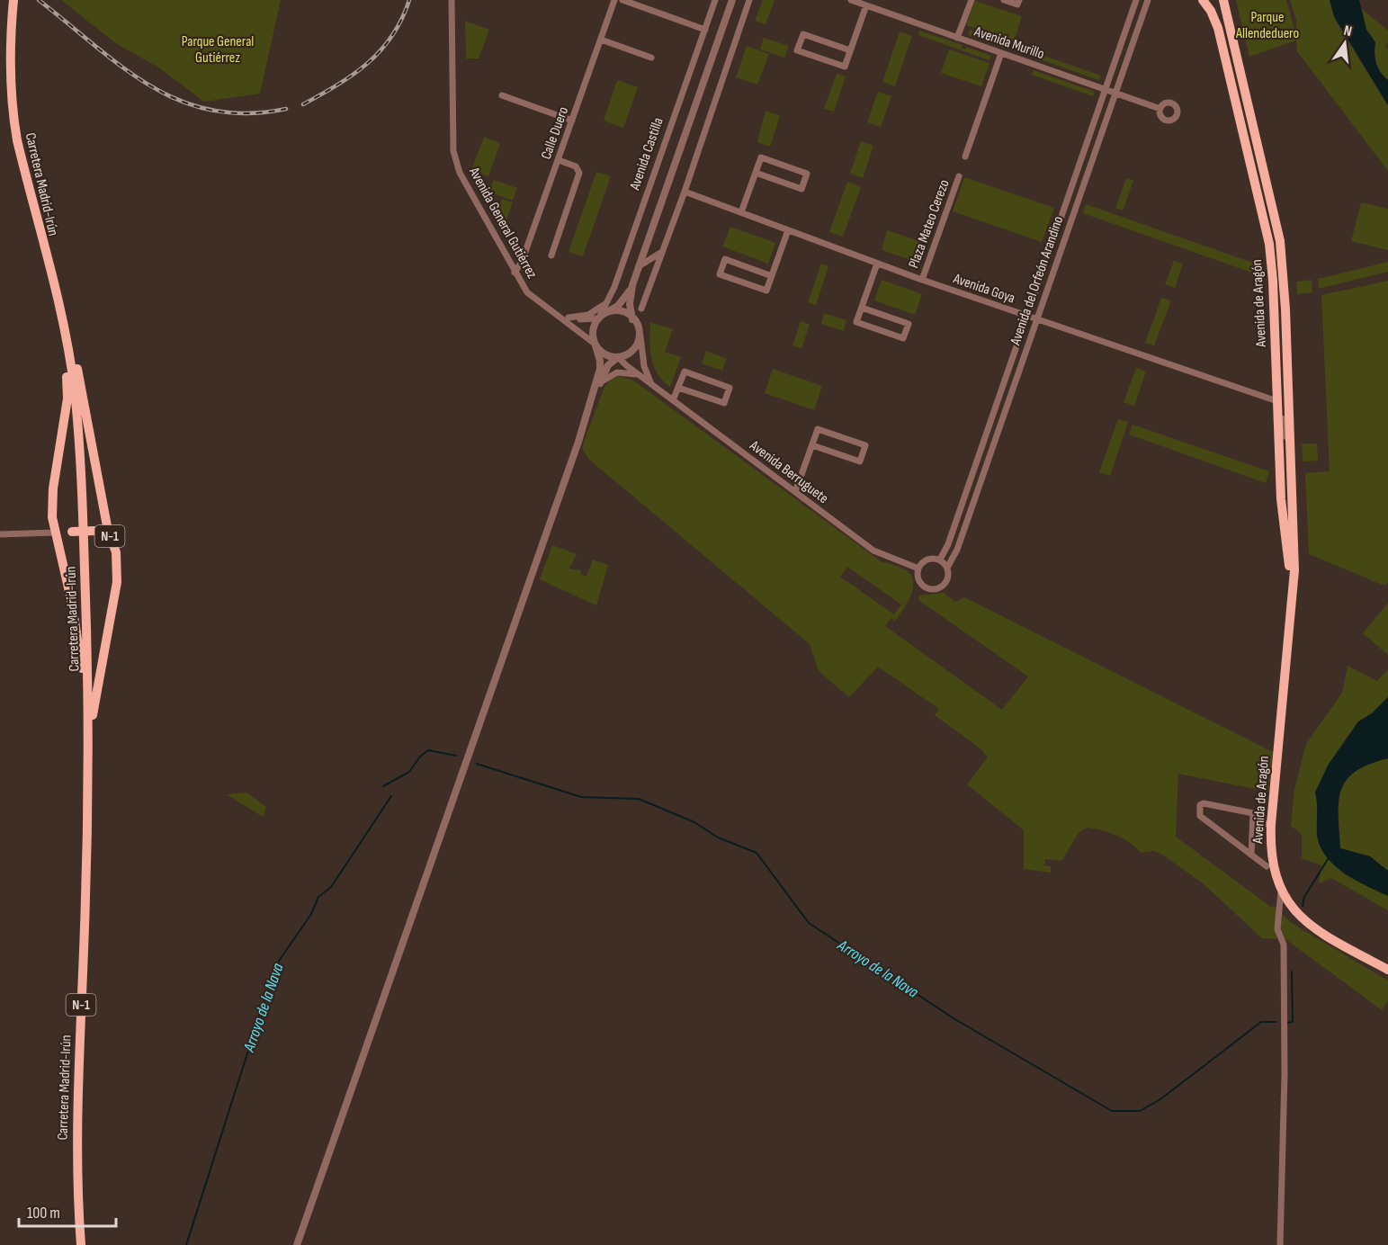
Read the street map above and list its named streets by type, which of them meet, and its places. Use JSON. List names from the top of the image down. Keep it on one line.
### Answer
{"streets":{"highway":["Carretera Madrid-Irún","Avenida de Aragón","N-1"],"street":["Avenida Murillo","Calle Duero","Avenida Castilla","Avenida General Gutiérrez","Plaza Mateo Cerezo","Avenida del Orfeón Arandino","Avenida Goya","Avenida Berruguete"]},"crossings":[["Avenida Murillo","Avenida del Orfeón Arandino"],["Calle Duero","Avenida General Gutiérrez"],["Avenida Castilla","Avenida General Gutiérrez"],["Avenida Castilla","Avenida Berruguete"],["Carretera Madrid-Irún","N-1"],["Avenida General Gutiérrez","Avenida Berruguete"],["Plaza Mateo Cerezo","Avenida Goya"],["Avenida del Orfeón Arandino","Avenida Goya"],["Avenida del Orfeón Arandino","Avenida Berruguete"],["Avenida Goya","Avenida de Aragón"]],"water":["Arroyo de la Nava"],"parks":["Parque Allendeduero","Parque General Gutiérrez"],"scale_bar":"100 m","north":"top"}
